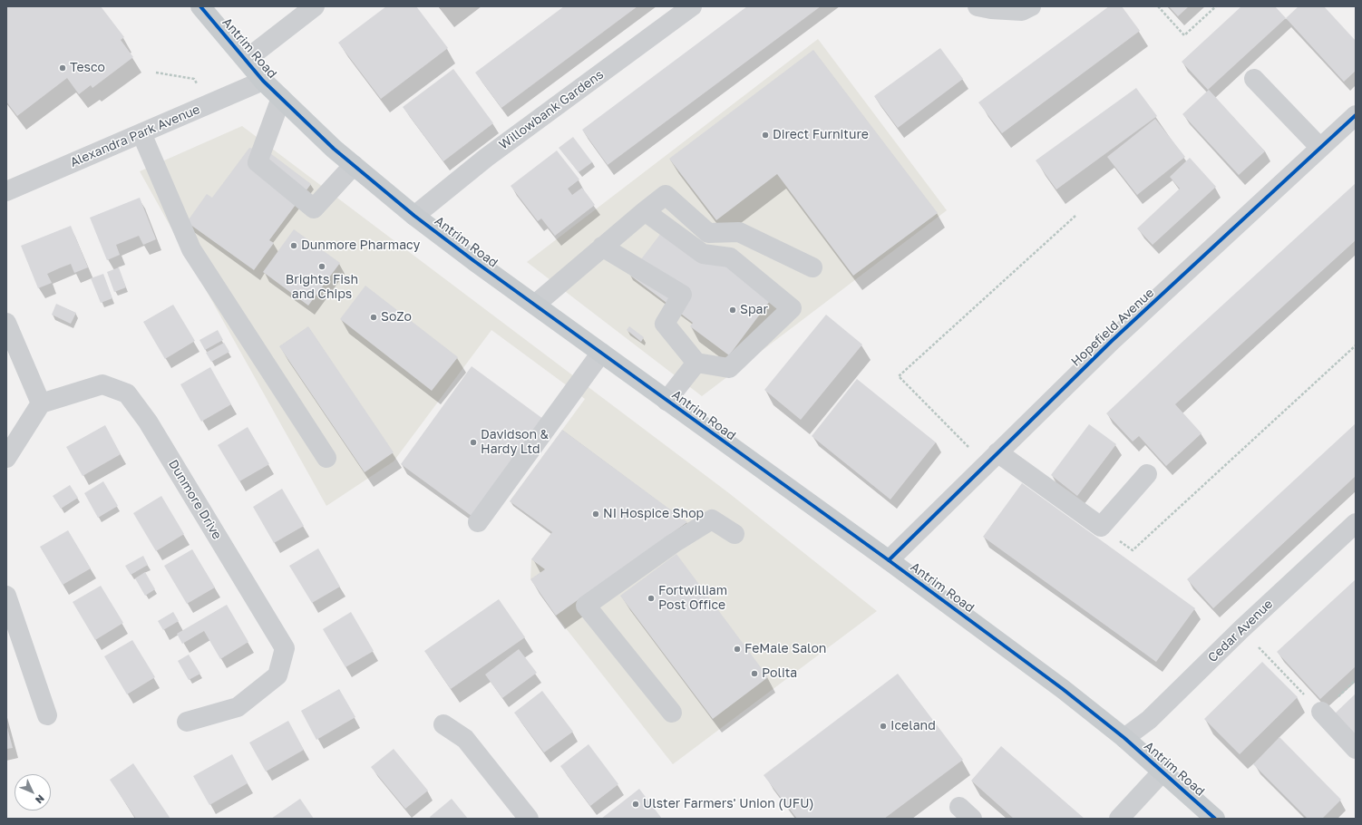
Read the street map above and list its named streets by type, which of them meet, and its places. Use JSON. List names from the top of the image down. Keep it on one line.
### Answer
{"streets":{"main road":["Antrim Road"],"street":["Willowbank Gardens","Alexandra Park Avenue","Hopefield Avenue","Dunmore Drive","Cedar Avenue"]},"crossings":[["Antrim Road","Willowbank Gardens"],["Antrim Road","Alexandra Park Avenue"],["Antrim Road","Hopefield Avenue"],["Antrim Road","Cedar Avenue"]],"places":["Tesco","Direct Furniture","Dunmore Pharmacy","Brights Fish and Chips","Spar","SoZo","Davidson & Hardy Ltd","NI Hospice Shop","Fortwilliam Post Office","FeMale Salon","Polita","Iceland","Ulster Farmers' Union (UFU)"],"north":"bottom right"}
